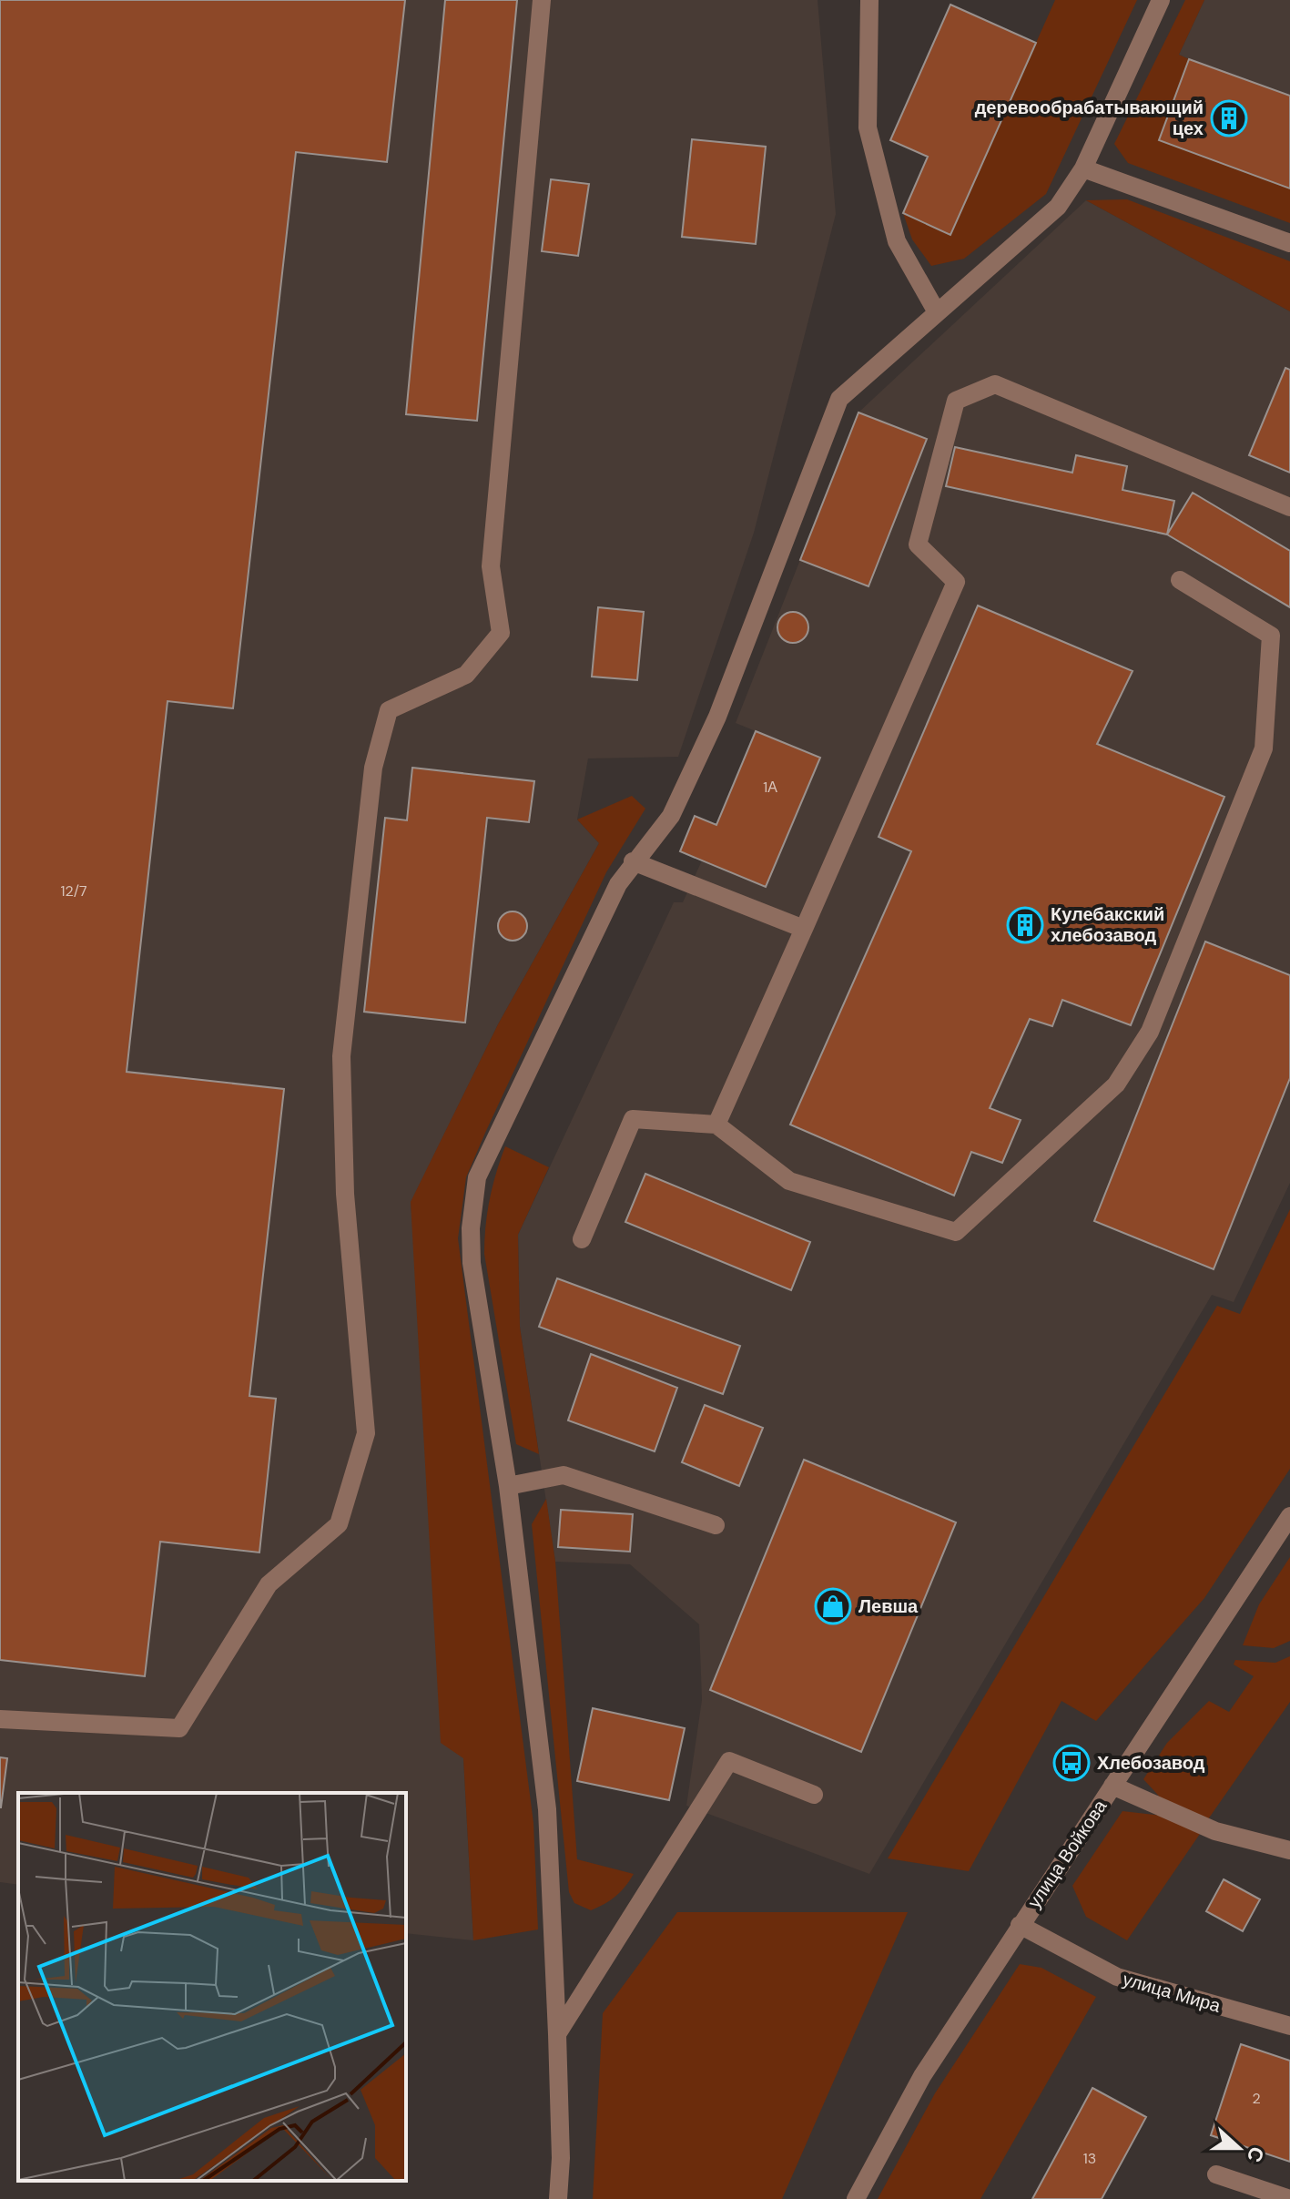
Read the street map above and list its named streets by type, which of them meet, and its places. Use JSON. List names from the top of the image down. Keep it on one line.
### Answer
{"streets":{"street":["улица Войкова","улица Мира"]},"crossings":[["улица Войкова","улица Мира"]],"places":{"building":["деревообрабатывающий цех","Кулебакский хлебозавод"],"shop":["Левша"],"bus stop":["Хлебозавод"]},"house_numbers":["1А","12/7","2","13"],"north":"right"}
